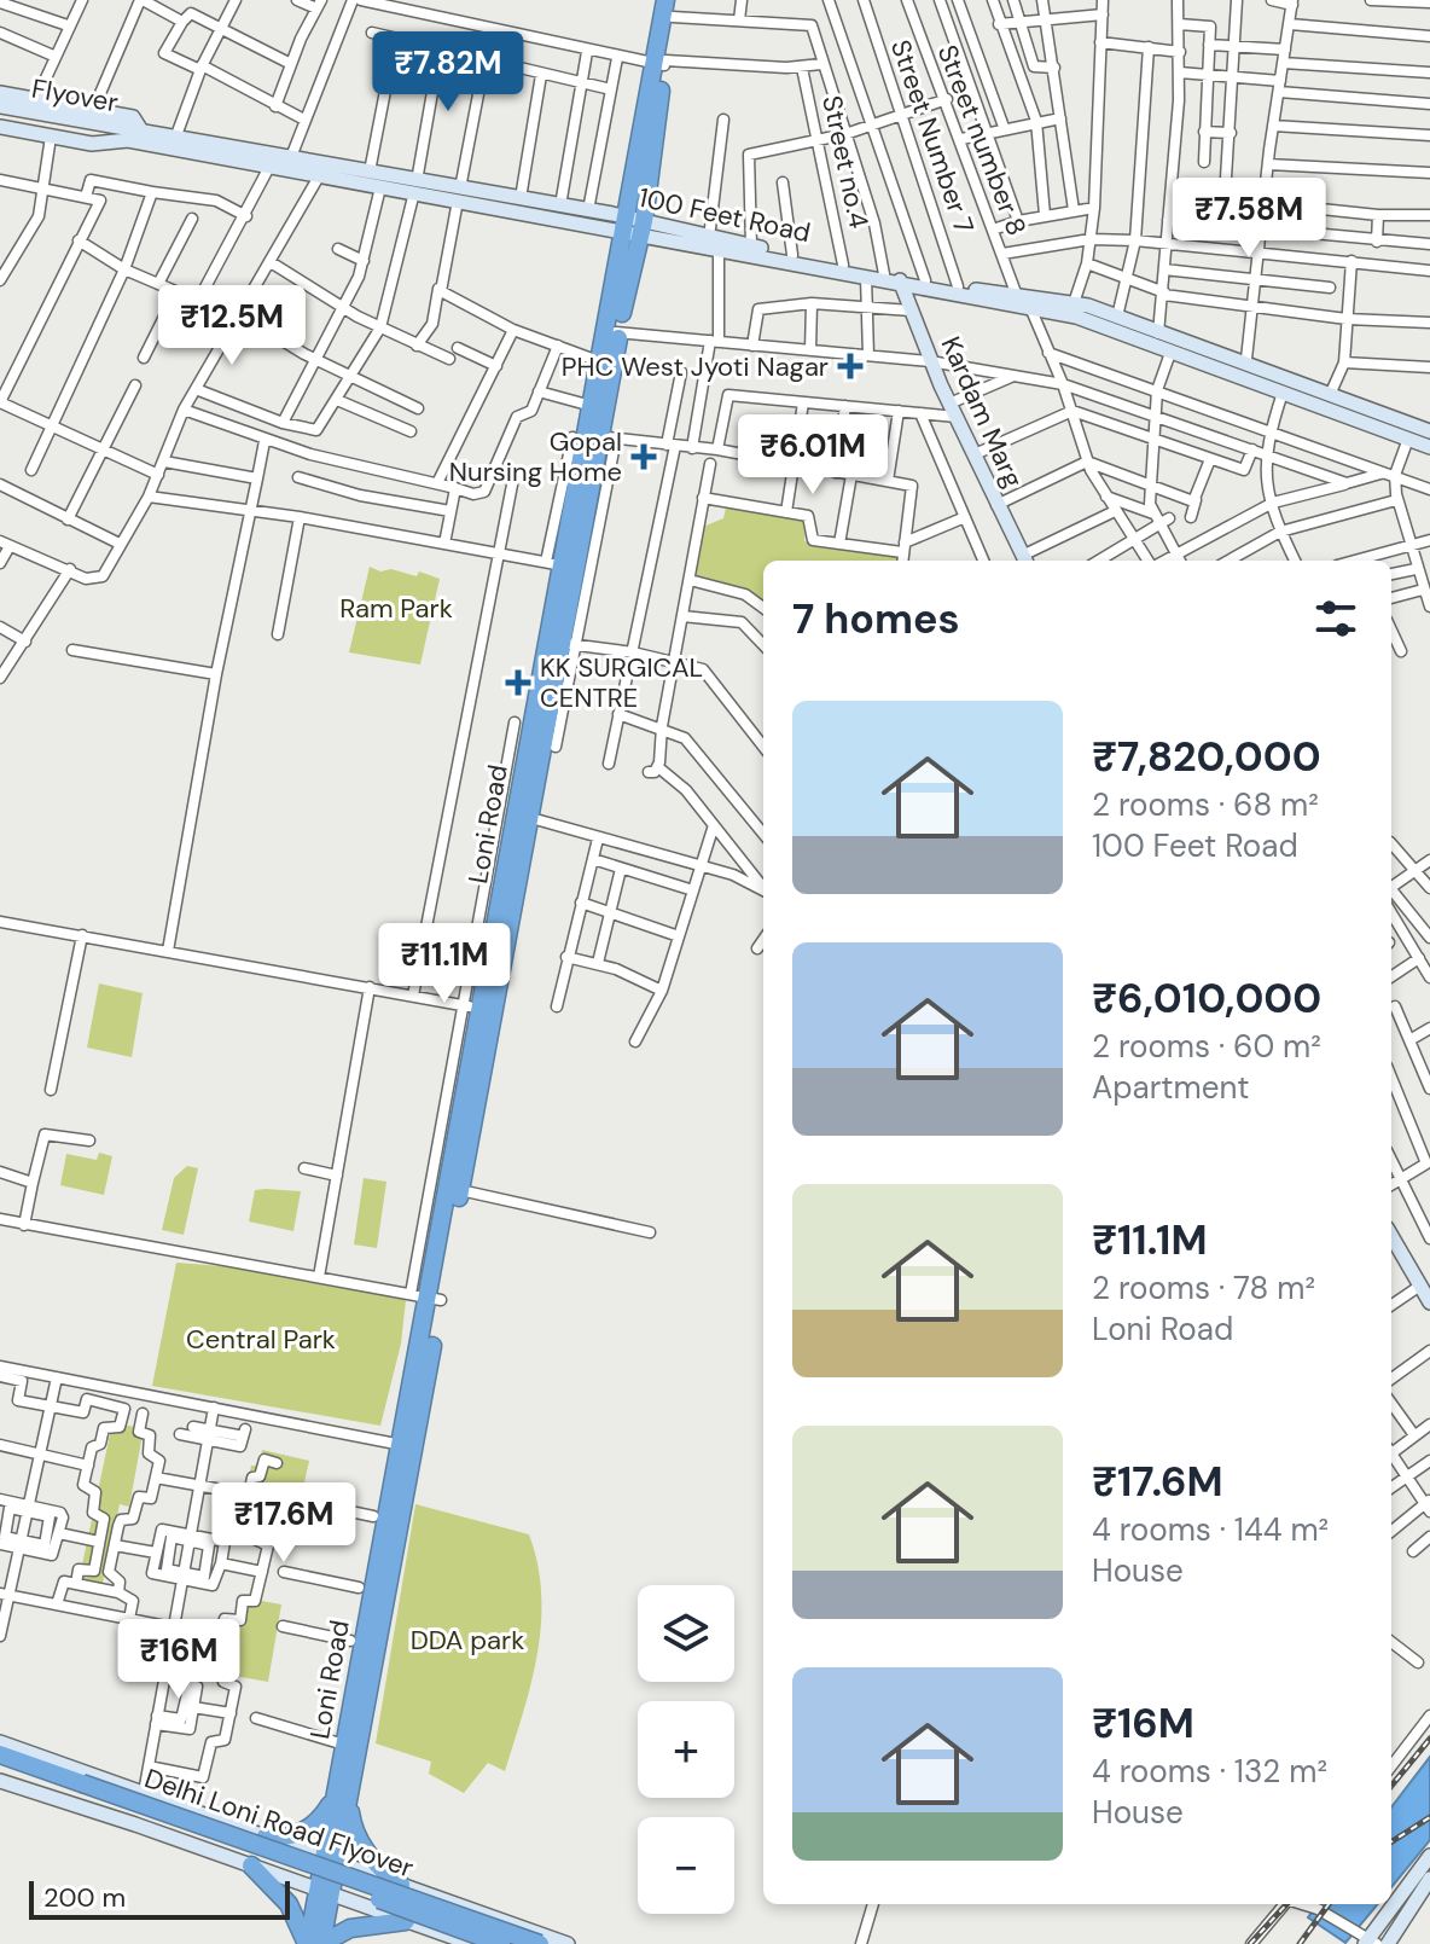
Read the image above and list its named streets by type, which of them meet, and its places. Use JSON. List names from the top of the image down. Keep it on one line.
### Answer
{"streets":{"highway":["Loni Road","Delhi Loni Road Flyover"],"main road":["Flyover","100 Feet Road","Kardam Marg"],"street":["Street Number 7","Street number 8","Street no.4"]},"crossings":[["Flyover","100 Feet Road"],["Street Number 7","100 Feet Road"],["Street number 8","100 Feet Road"],["Street no.4","100 Feet Road"],["100 Feet Road","Kardam Marg"],["100 Feet Road","Loni Road"]],"parks":["Ram Park","Central Park","DDA park"],"places":{"health":["PHC West Jyoti Nagar","Gopal Nursing Home","KK SURGICAL CENTRE"]},"scale_bar":"200 m","page":{"price":["₹7.82M","₹7.58M","₹12.5M","₹6.01M","₹11.1M","₹17.6M","₹16M"],"heading":"7 homes","list":[{"name":"₹7,820,000","note":"2 rooms · 68 m² · 100 Feet Road"},{"name":"₹6,010,000","note":"2 rooms · 60 m² · Apartment"},{"name":"₹11.1M","note":"2 rooms · 78 m² · Loni Road"},{"name":"₹17.6M","note":"4 rooms · 144 m² · House"},{"name":"₹16M","note":"4 rooms · 132 m² · House"}],"map_buttons":["+","−"],"scale":"200 m"}}
